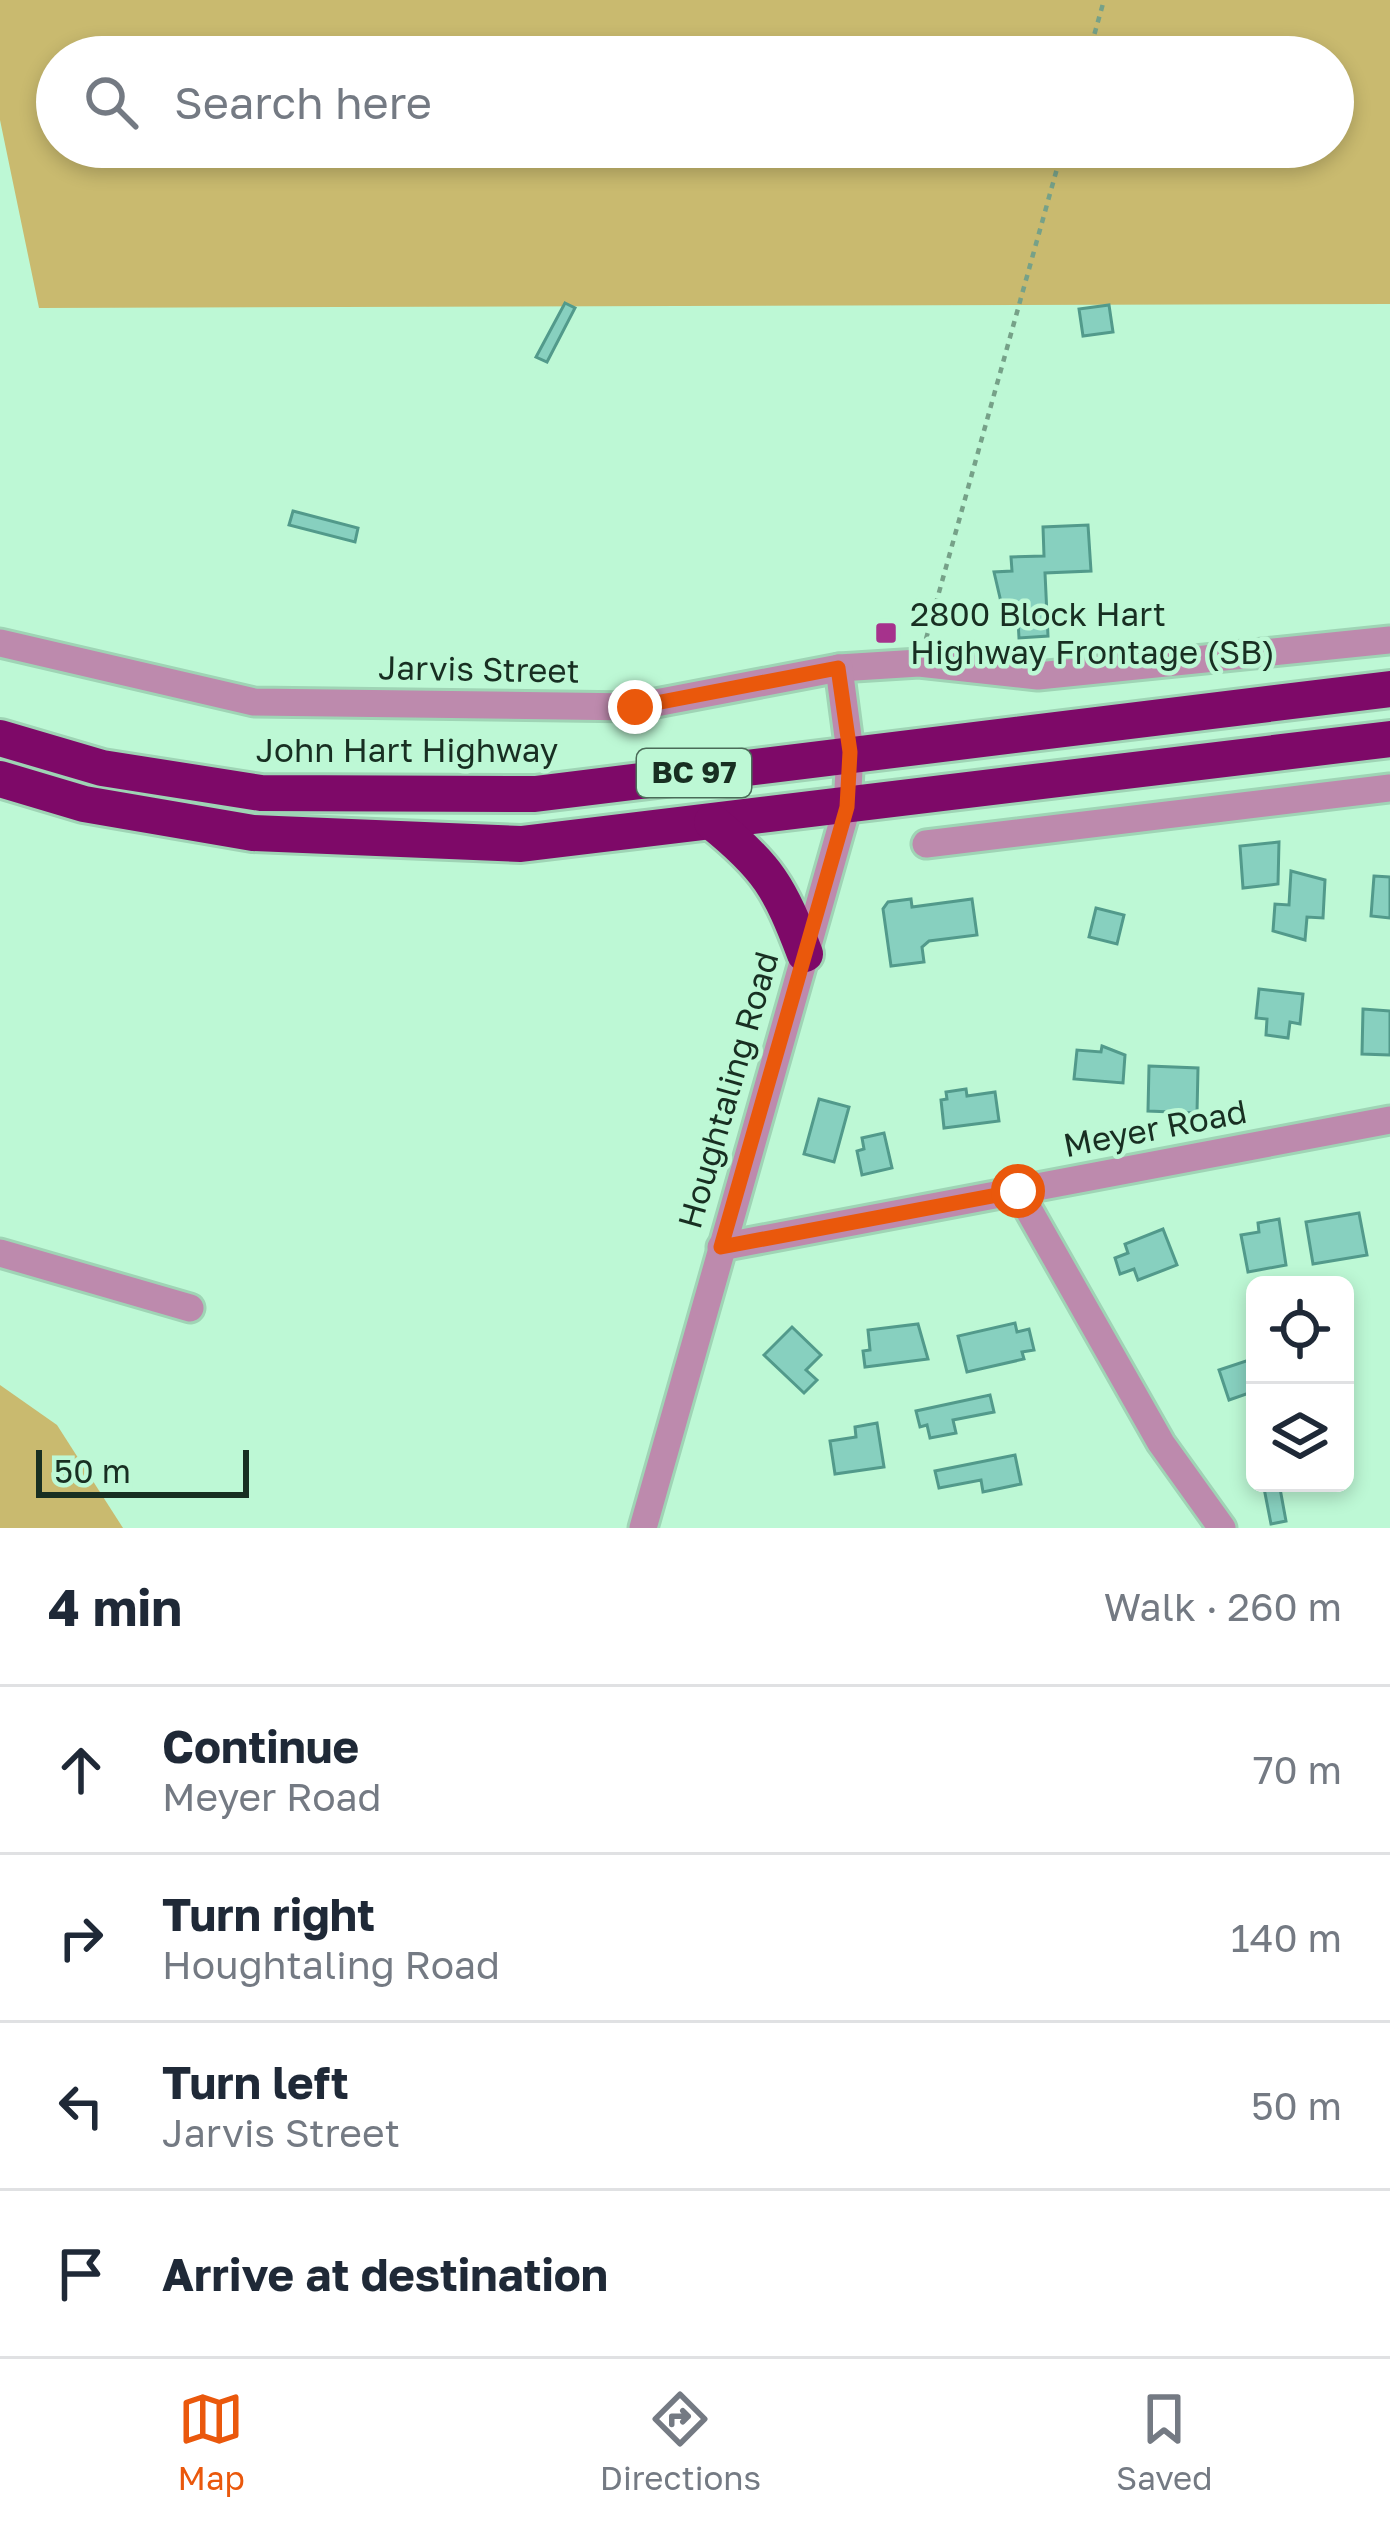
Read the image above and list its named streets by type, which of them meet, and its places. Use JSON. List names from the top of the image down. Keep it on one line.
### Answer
{"streets":{"highway":["John Hart Highway","BC 97"],"street":["Jarvis Street","Houghtaling Road","Meyer Road"]},"crossings":[["Jarvis Street","Houghtaling Road"],["John Hart Highway","Houghtaling Road"],["BC 97","Houghtaling Road"],["Houghtaling Road","Meyer Road"]],"places":{"transit":["2800 Block Hart Highway Frontage (SB)"]},"scale_bar":"50 m","page":{"search":"Search here","scale":"50 m","heading":["4 min","Walk · 260 m"],"list":[["Continue","Meyer Road","70 m"],["Turn right","Houghtaling Road","140 m"],["Turn left","Jarvis Street","50 m"],"Arrive at destination"],"nav":["Map","Directions","Saved"]}}
